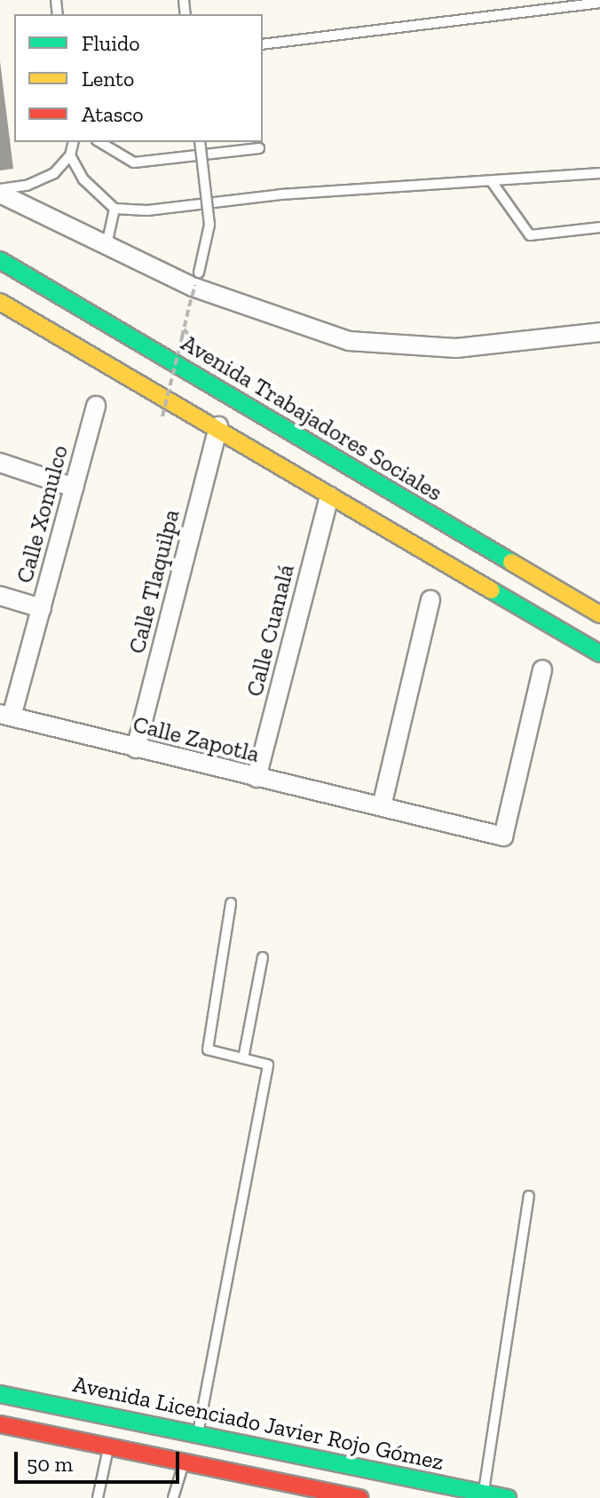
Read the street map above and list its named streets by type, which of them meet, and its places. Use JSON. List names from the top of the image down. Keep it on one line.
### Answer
{"streets":{"main road":["Avenida Trabajadores Sociales","Avenida Licenciado Javier Rojo Gómez"],"street":["Calle Xomulco","Calle Tlaquilpa","Calle Cuanalá","Calle Zapotla"]},"crossings":[["Calle Xomulco","Calle Zapotla"],["Calle Tlaquilpa","Calle Zapotla"],["Calle Cuanalá","Calle Zapotla"]],"legend":["Fluido","Lento","Atasco"],"scale_bar":"50 m"}
